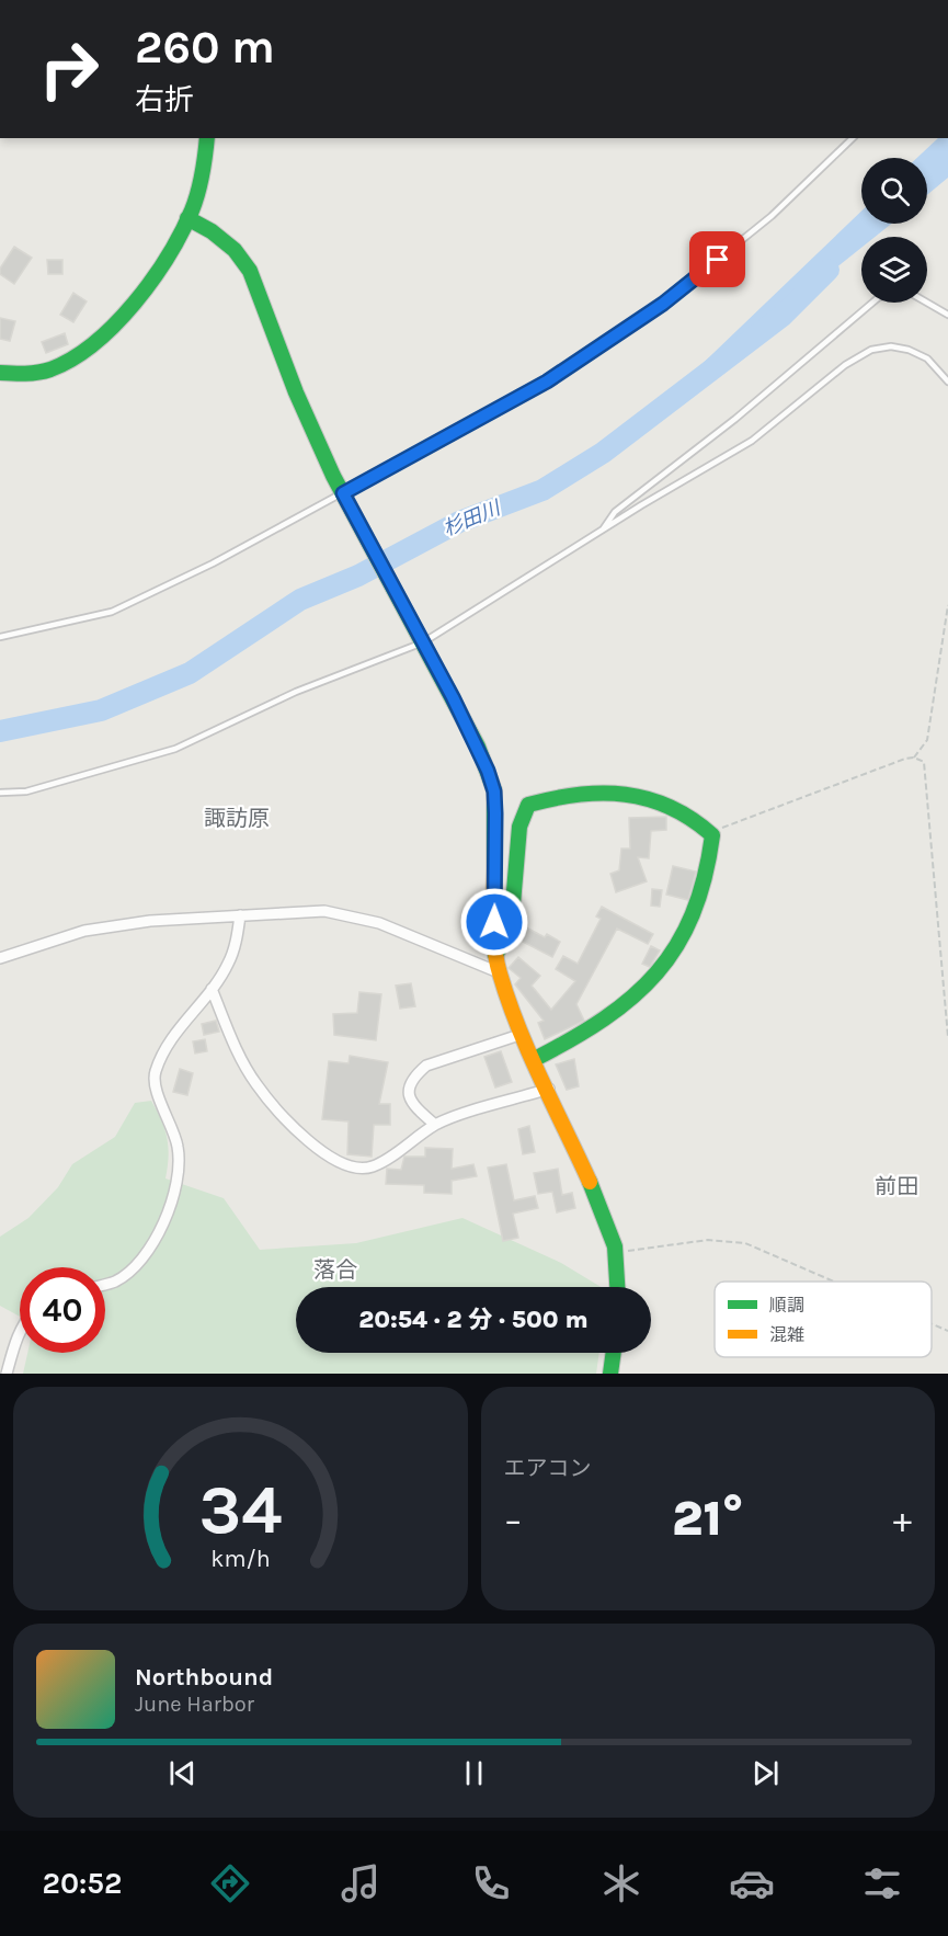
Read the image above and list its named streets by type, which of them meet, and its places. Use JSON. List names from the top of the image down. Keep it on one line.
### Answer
{"districts":["諏訪原","前田","落合"],"water":["杉田川"],"legend":["順調","混雑"],"page":{"turn":["260 m","右折"],"limit":"40","trip":"20:54 · 2 分 · 500 m","tile":"エアコン","heat":["−","21°","+"],"song":["Northbound","June Harbor"],"tabs":"20:52","gauge":["34","km/h"]}}
